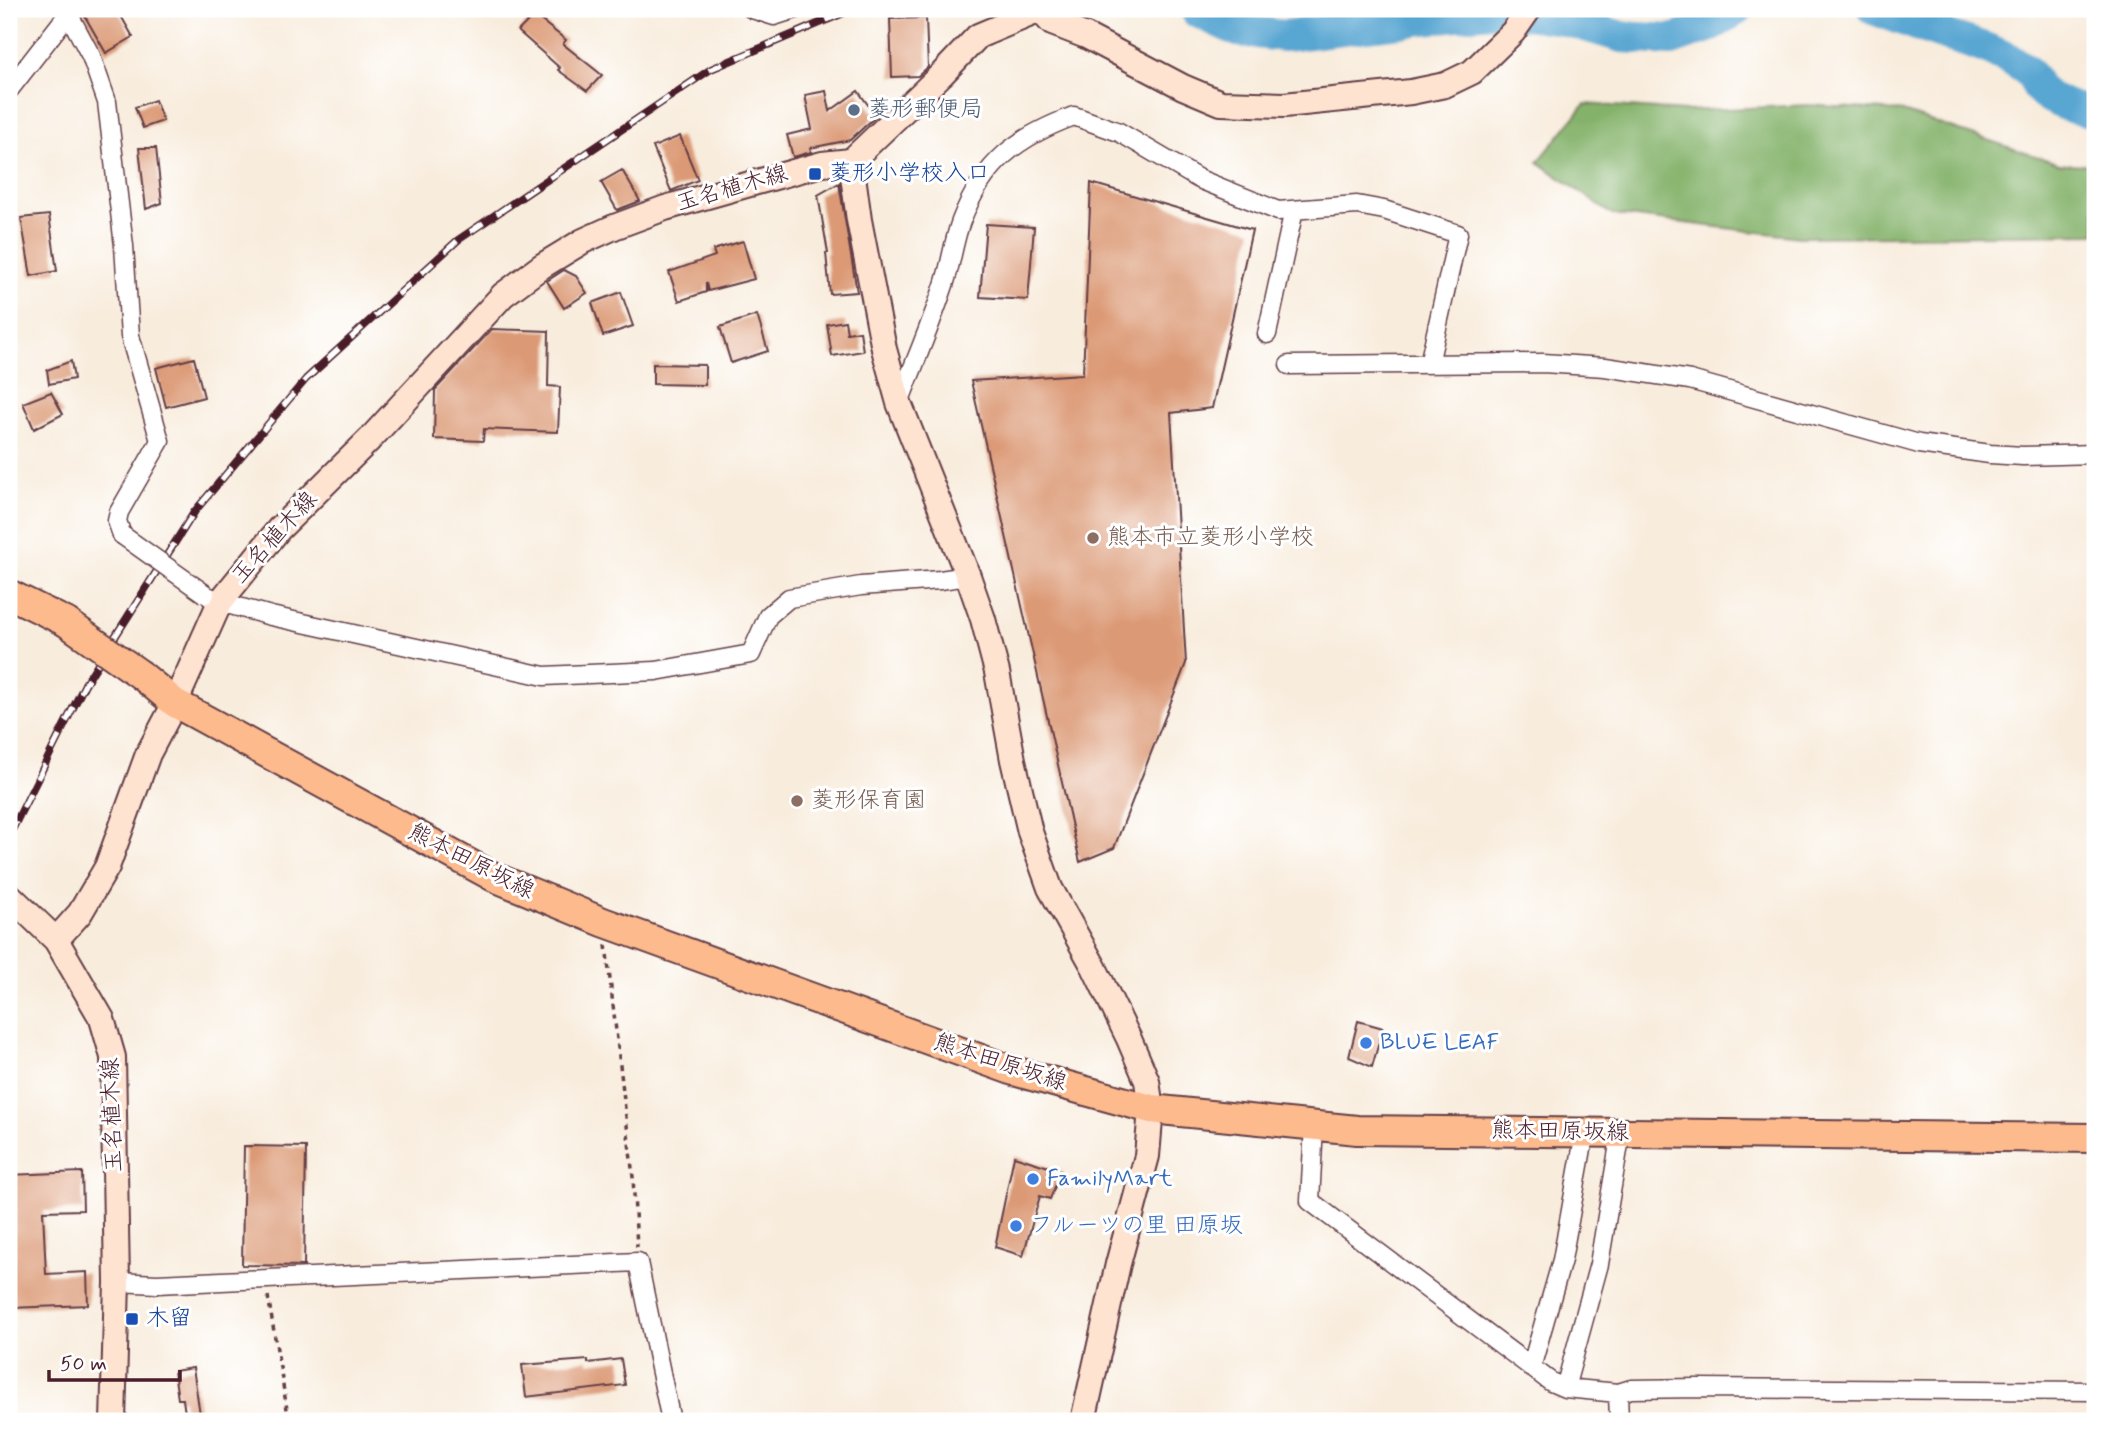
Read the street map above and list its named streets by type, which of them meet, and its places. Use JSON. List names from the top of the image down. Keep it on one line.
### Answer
{"streets":{"main road":["熊本田原坂線"],"street":["玉名植木線"]},"crossings":[["玉名植木線","熊本田原坂線"]],"places":{"other":["菱形郵便局","熊本市立菱形小学校","菱形保育園","BLUE LEAF","FamilyMart","フルーツの里 田原坂"],"transit":["菱形小学校入口","木留"]},"scale_bar":"50 m"}
